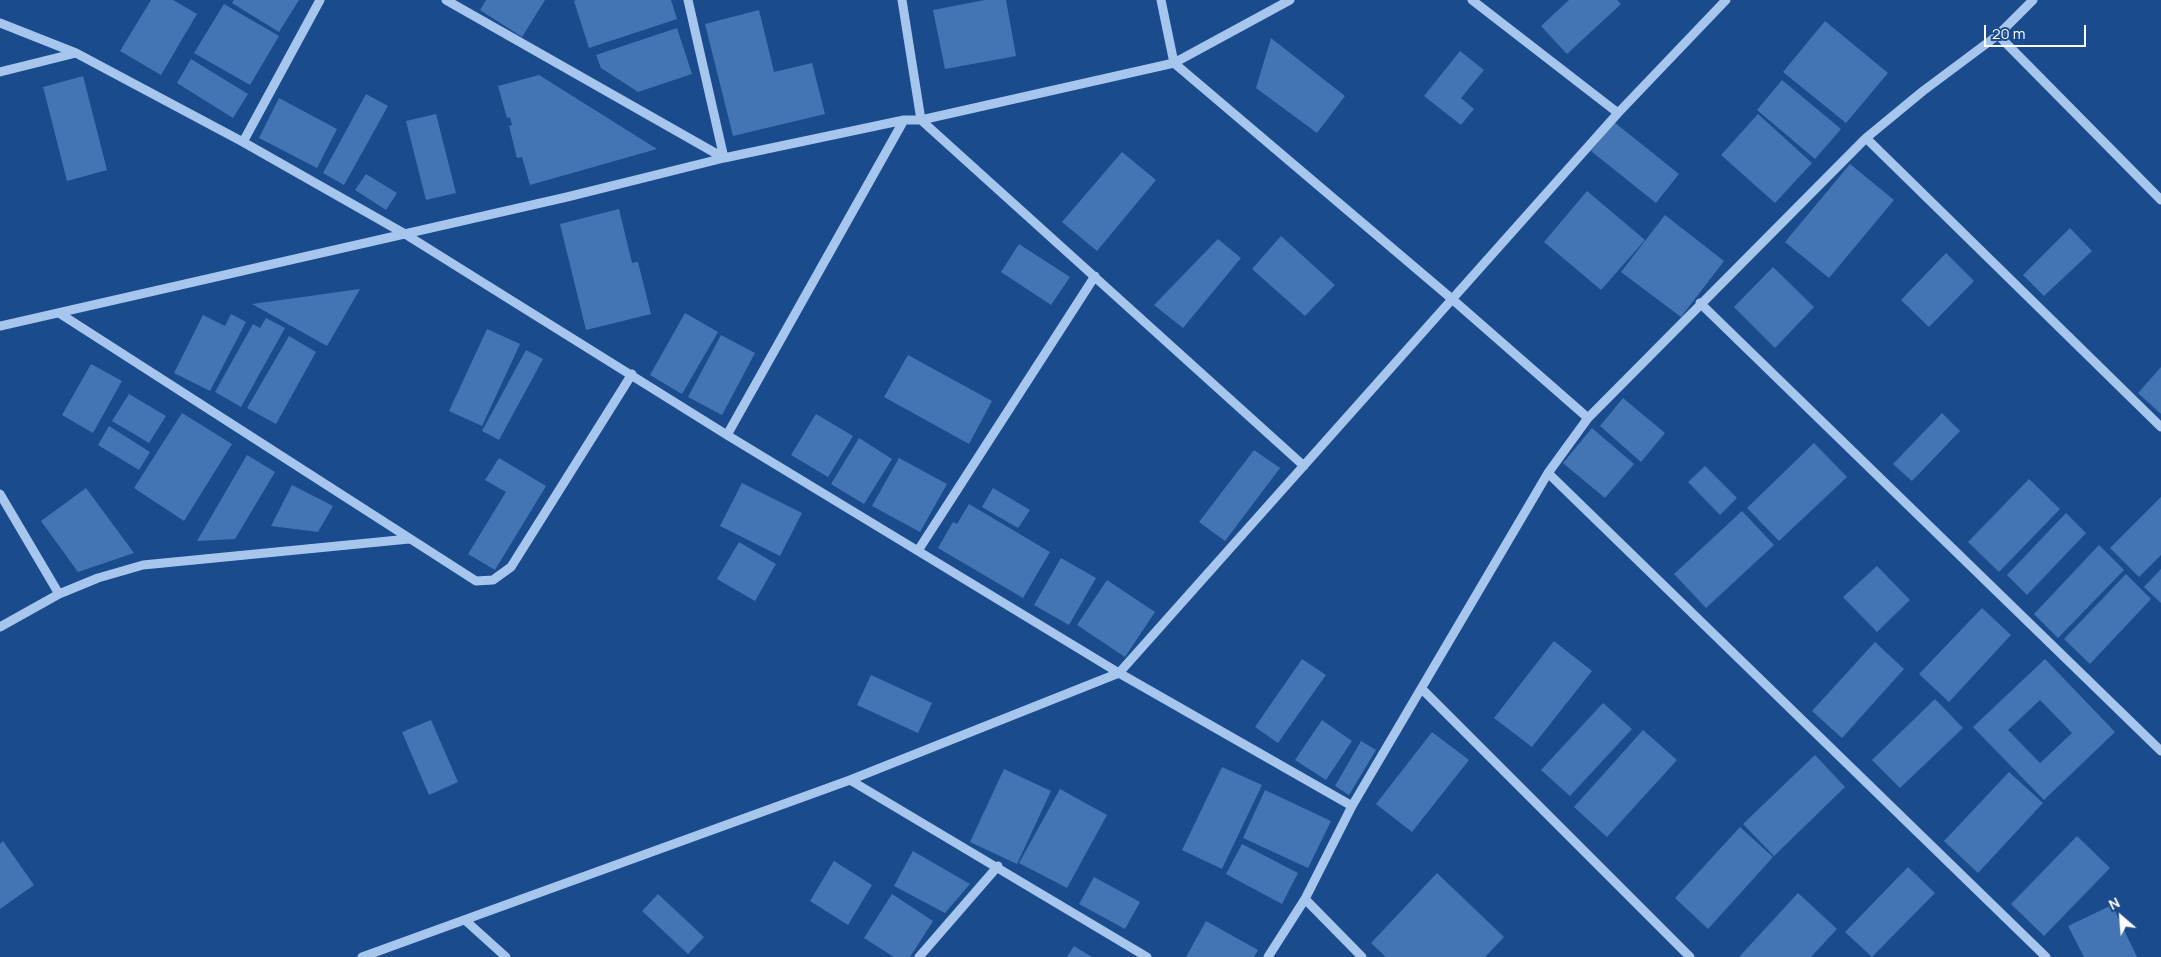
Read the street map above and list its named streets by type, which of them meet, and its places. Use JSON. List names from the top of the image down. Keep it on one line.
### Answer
{"scale_bar":"20 m","north":"top left"}
